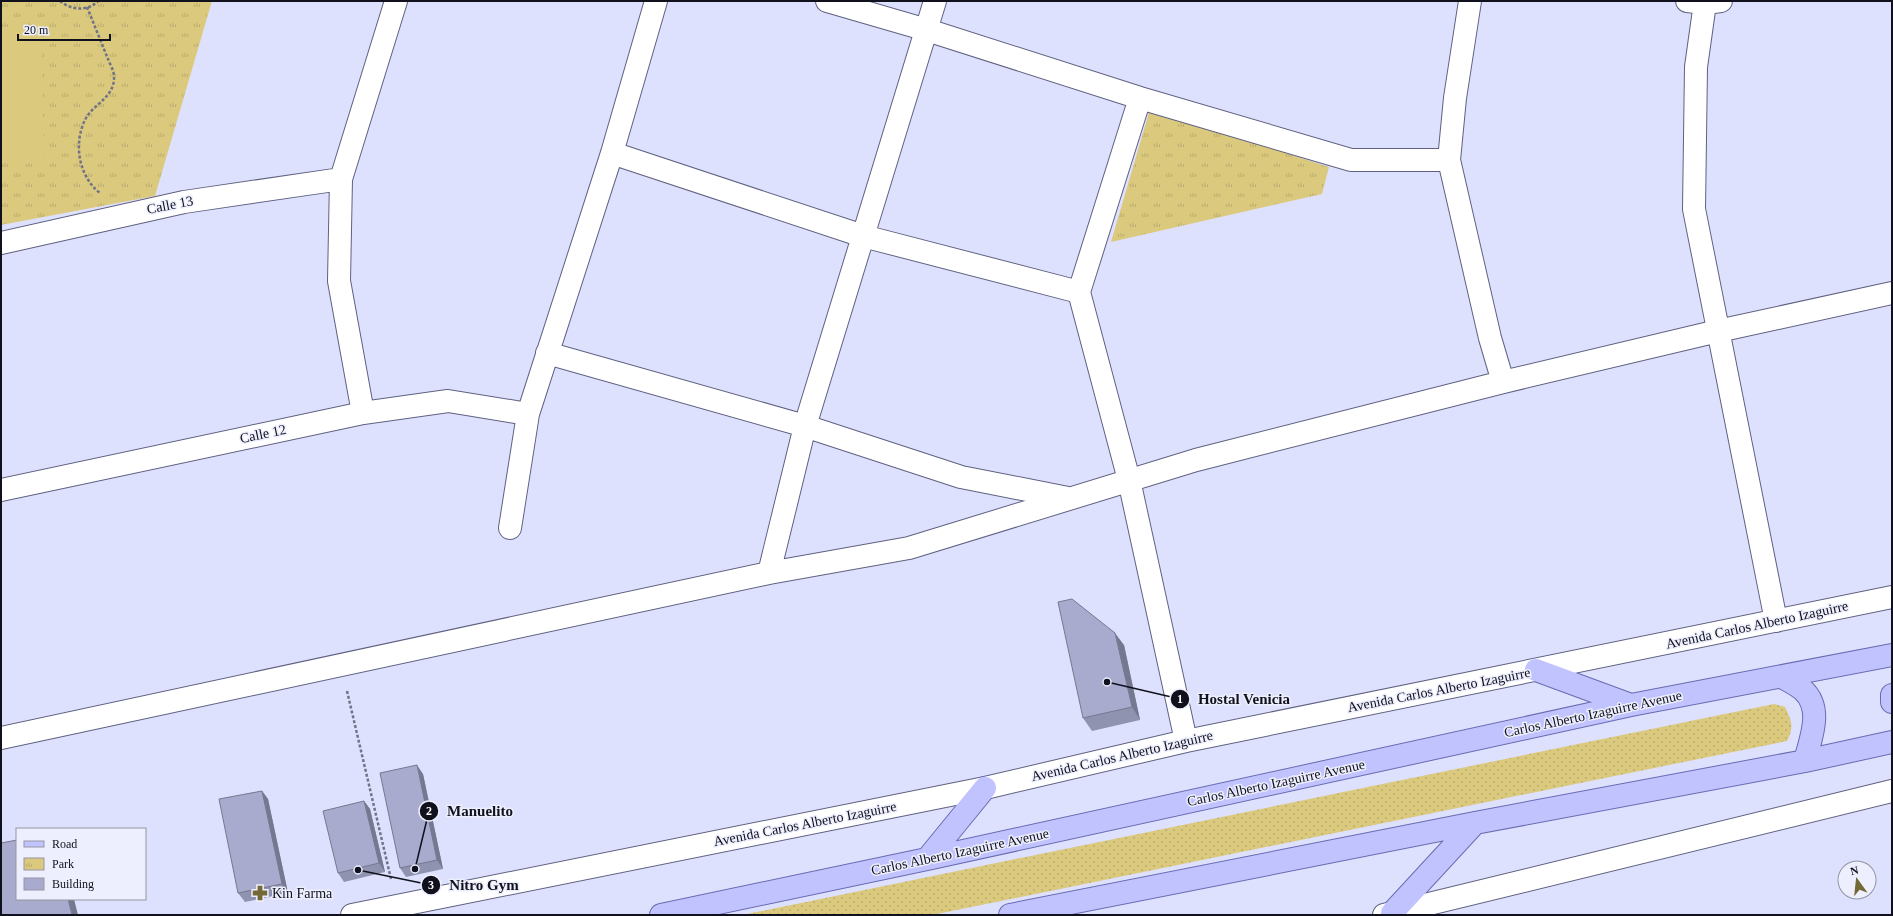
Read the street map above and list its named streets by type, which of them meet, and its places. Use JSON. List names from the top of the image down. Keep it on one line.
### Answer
{"streets":{"main road":["Carlos Alberto Izaguirre Avenue"],"street":["Calle 13","Calle 12","Avenida Carlos Alberto Izaguirre"]},"places":{"other":["Hostal Venicia","Manuelito","Nitro Gym"],"pharmacy":["Kin Farma"]},"legend":["Road","Park","Building"],"scale_bar":"20 m","north":"top"}
